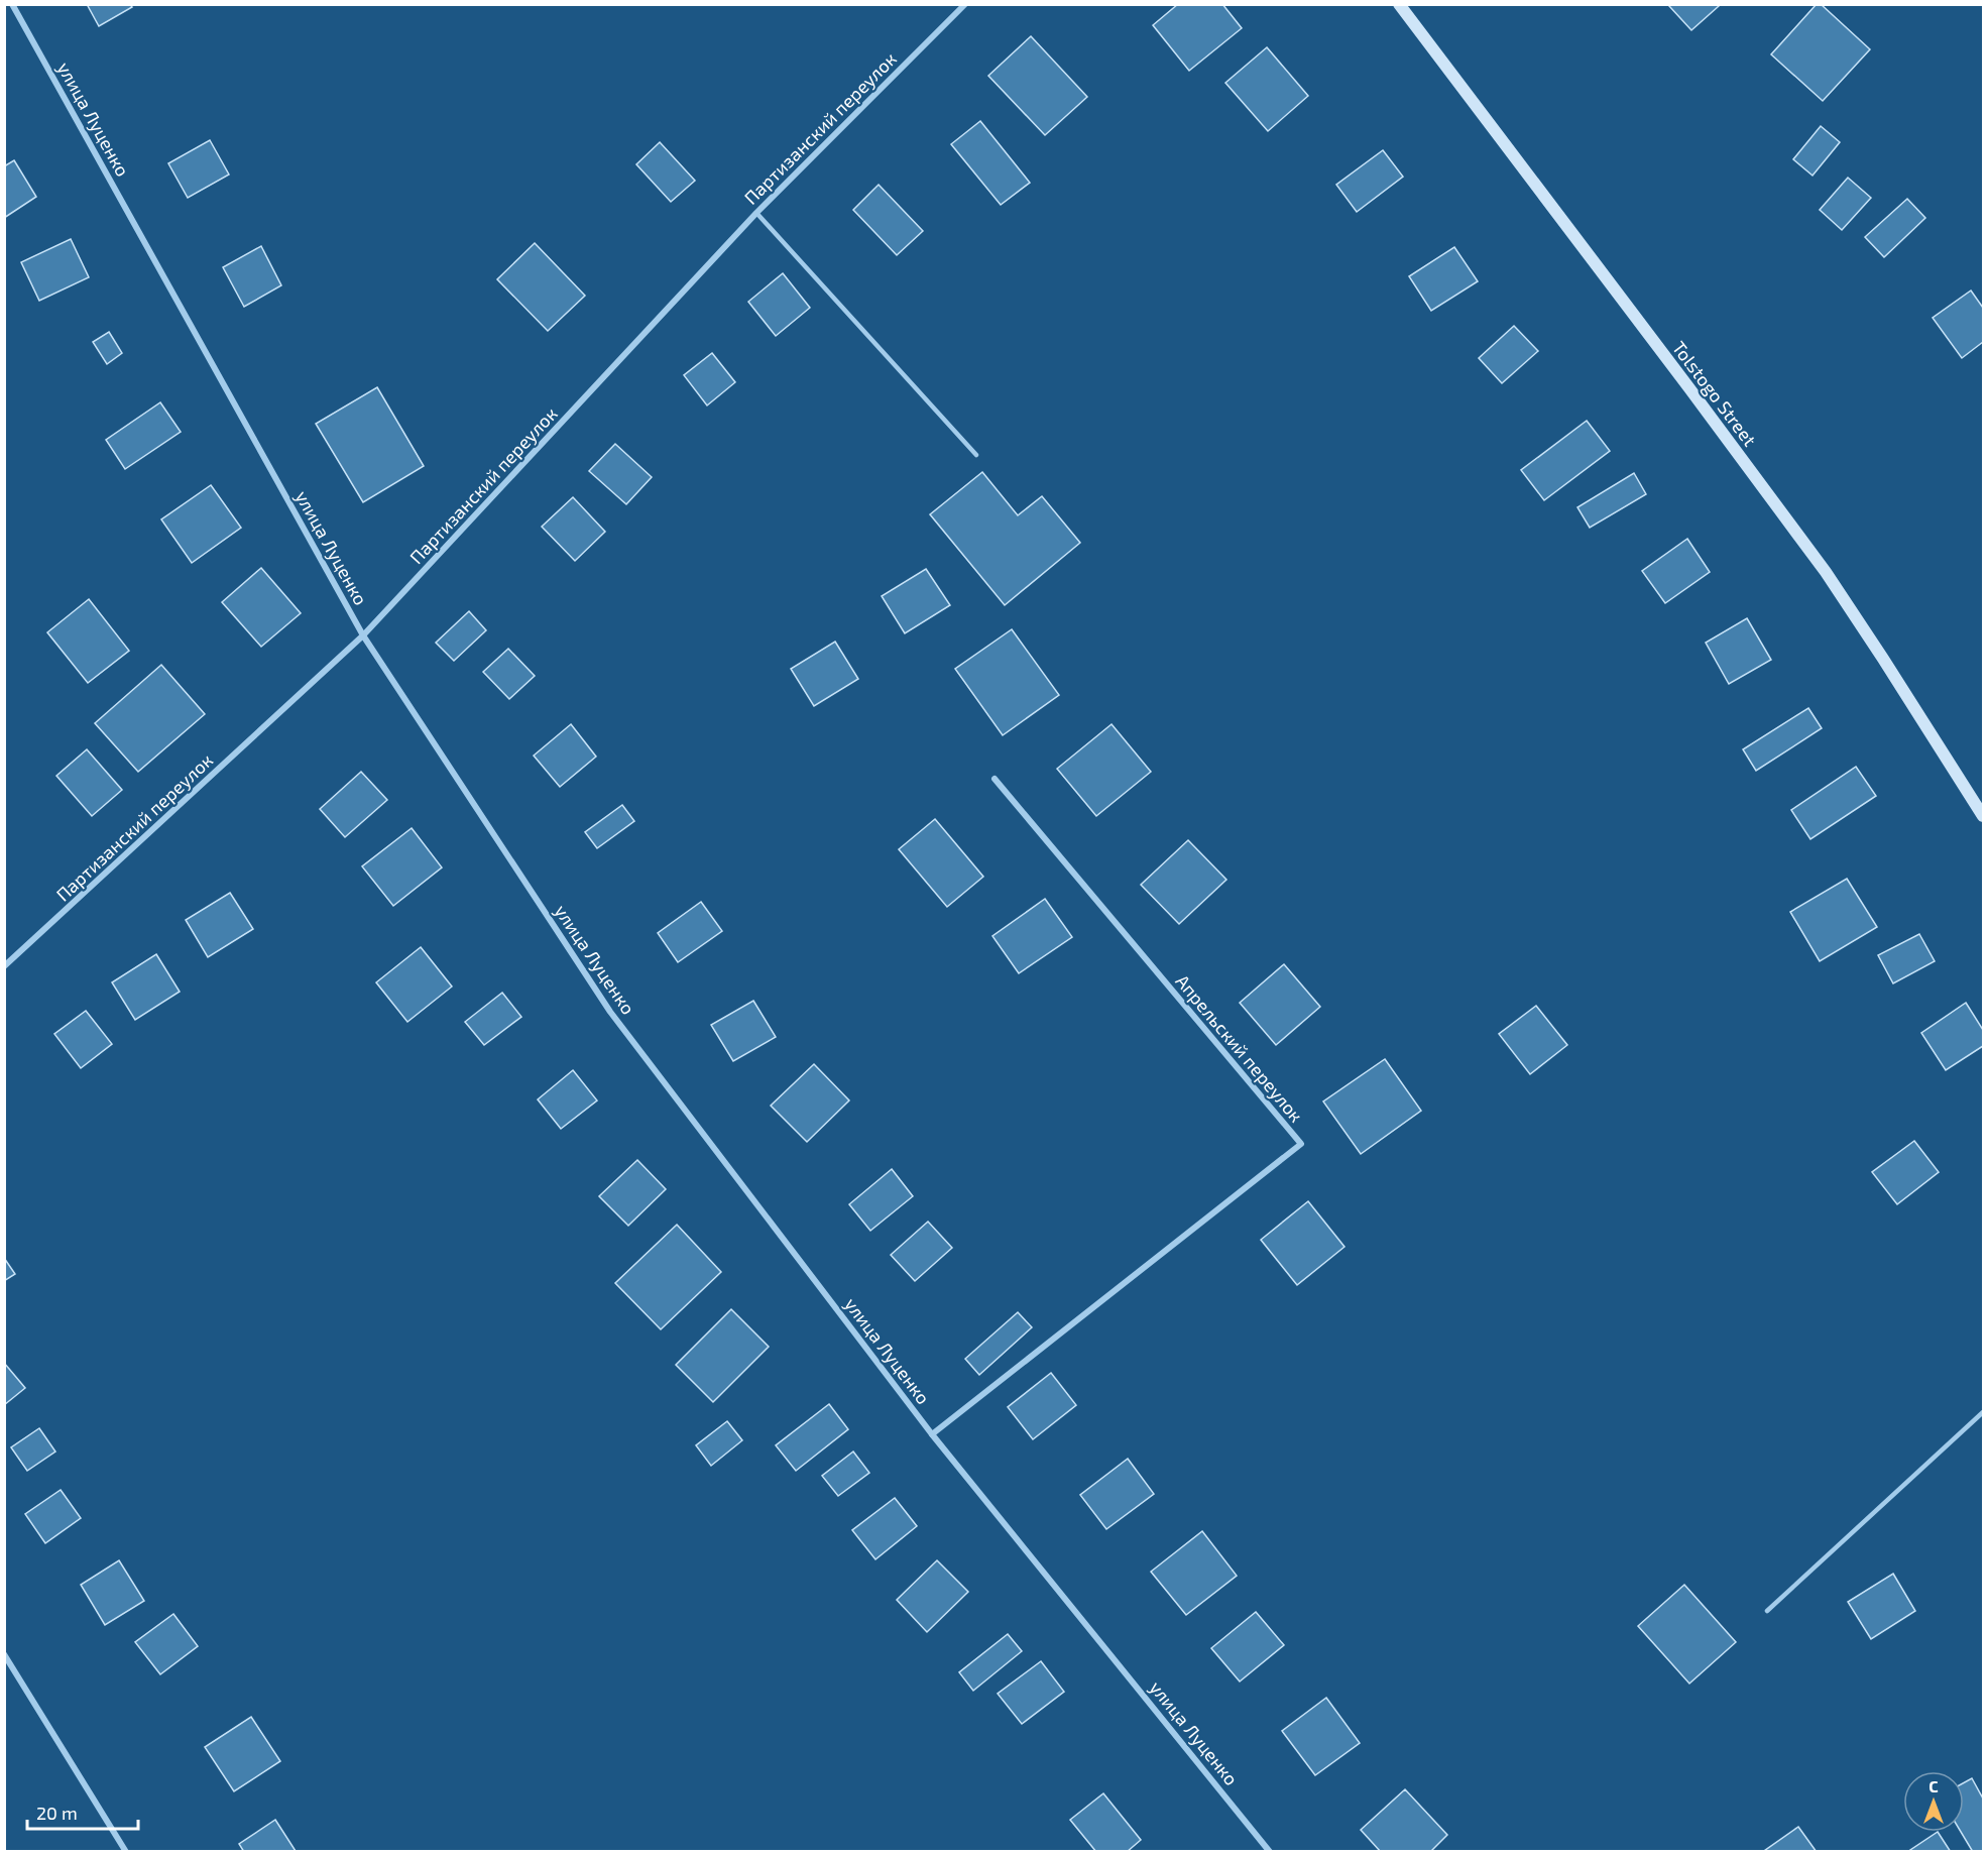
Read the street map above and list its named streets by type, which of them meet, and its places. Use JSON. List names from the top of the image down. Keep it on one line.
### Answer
{"streets":{"main road":["Tolstogo Street"],"street":["улица Луценко","Партизанский переулок","Апрельский переулок"]},"crossings":[["улица Луценко","Партизанский переулок"],["улица Луценко","Апрельский переулок"]],"scale_bar":"20 m","north":"top"}
